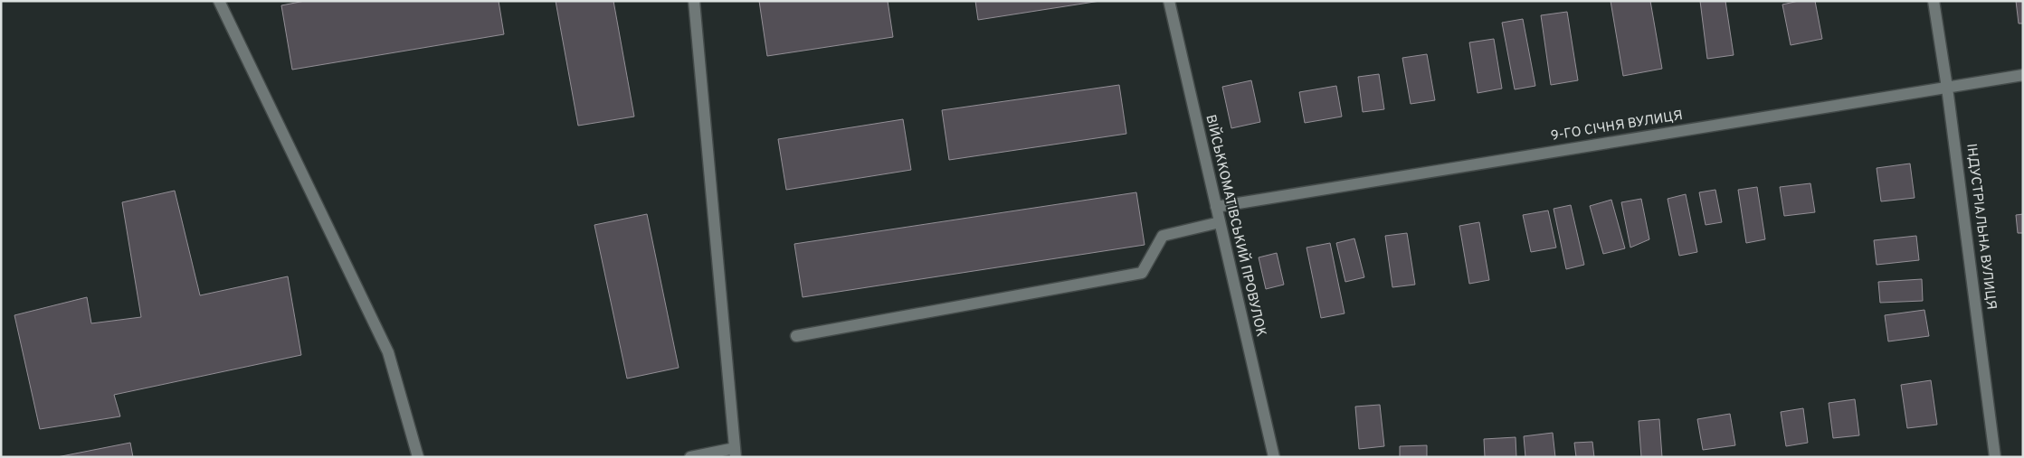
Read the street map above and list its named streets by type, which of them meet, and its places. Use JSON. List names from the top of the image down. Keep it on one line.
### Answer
{"streets":{"street":["9-ГО СІЧНЯ ВУЛИЦЯ","ВІЙСЬККОМАТІВСЬКИЙ ПРОВУЛОК","ІНДУСТРІАЛЬНА ВУЛИЦЯ"]},"crossings":[["9-ГО СІЧНЯ ВУЛИЦЯ","ВІЙСЬККОМАТІВСЬКИЙ ПРОВУЛОК"],["9-ГО СІЧНЯ ВУЛИЦЯ","ІНДУСТРІАЛЬНА ВУЛИЦЯ"]]}
